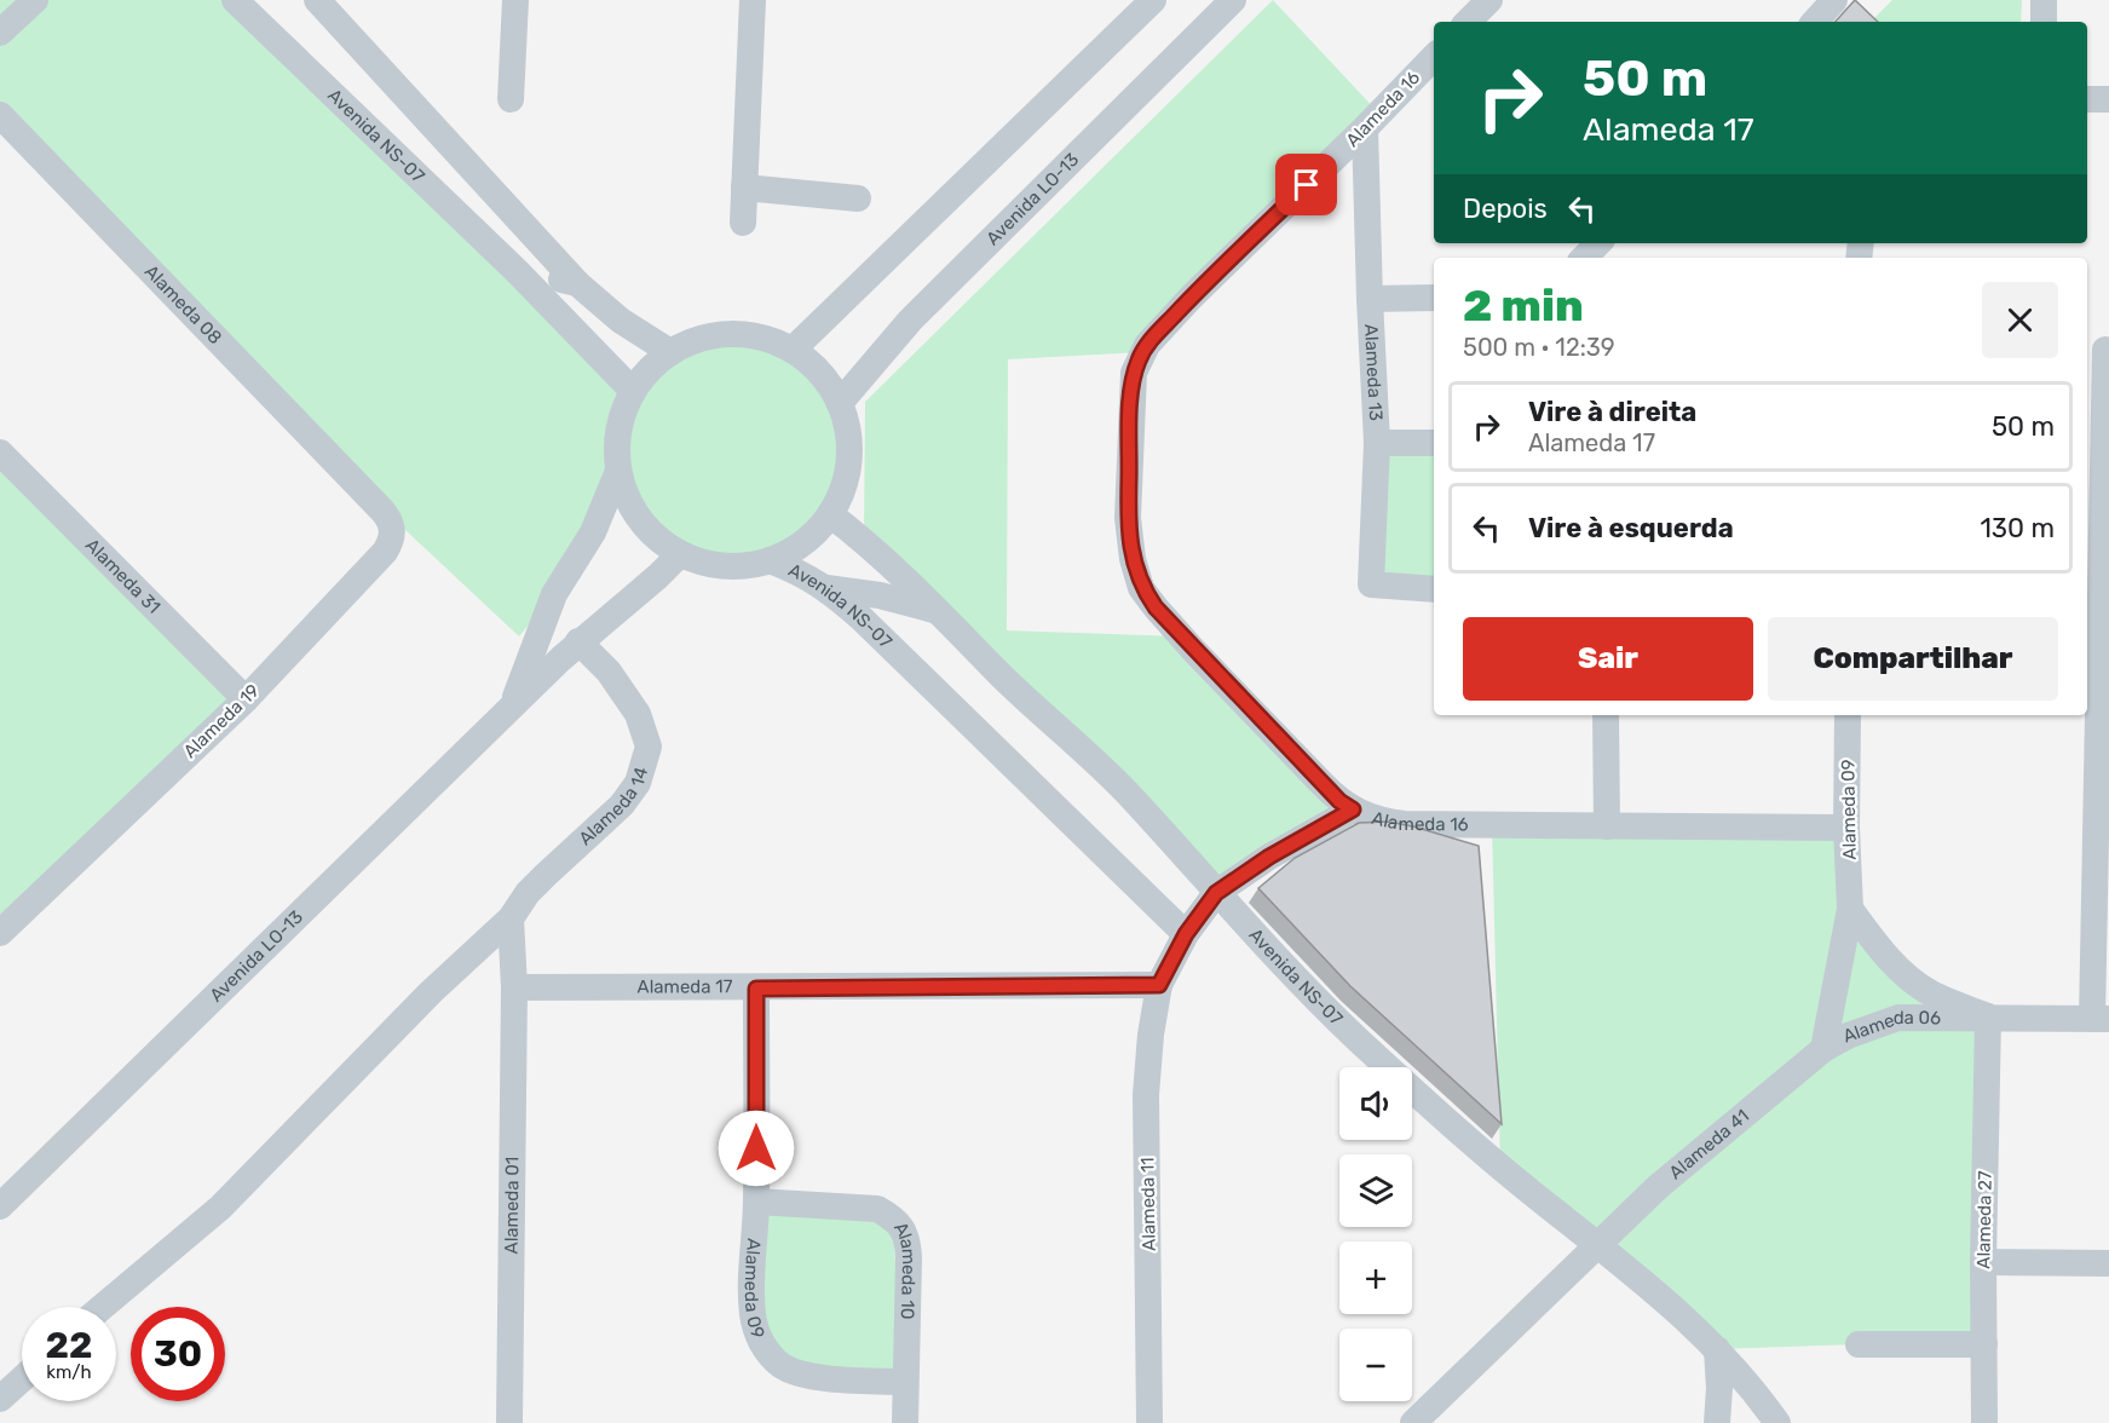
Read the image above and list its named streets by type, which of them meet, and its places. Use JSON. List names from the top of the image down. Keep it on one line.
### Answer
{"streets":{"street":["Alameda 16","Avenida NS-07","Avenida LO-13","Alameda 08","Alameda 13","Alameda 31","Alameda 19","Alameda 14","Alameda 09","Alameda 17","Alameda 06","Alameda 41","Alameda 11","Alameda 01","Alameda 27","Alameda 10"]},"crossings":[["Alameda 16","Alameda 13"],["Alameda 16","Alameda 09"],["Alameda 16","Alameda 11"],["Avenida NS-07","Avenida LO-13"],["Avenida NS-07","Alameda 41"],["Avenida NS-07","Alameda 11"],["Avenida LO-13","Alameda 14"],["Alameda 08","Alameda 19"],["Alameda 31","Alameda 19"],["Alameda 14","Alameda 01"],["Alameda 09","Alameda 17"],["Alameda 09","Alameda 06"],["Alameda 09","Alameda 10"],["Alameda 17","Alameda 11"],["Alameda 17","Alameda 01"],["Alameda 06","Alameda 41"],["Alameda 06","Alameda 27"]],"page":{"turn":["50 m","Alameda 17"],"then":"Depois","heading":["2 min","500 m · 12:39"],"list":[{"name":"Vire à direita","note":"Alameda 17","value":"50 m"},{"name":"Vire à esquerda","value":"130 m"}],"buttons":["Sair","Compartilhar"],"map_buttons":["+","−"],"speed":"22 km/h","limit":"30"}}
